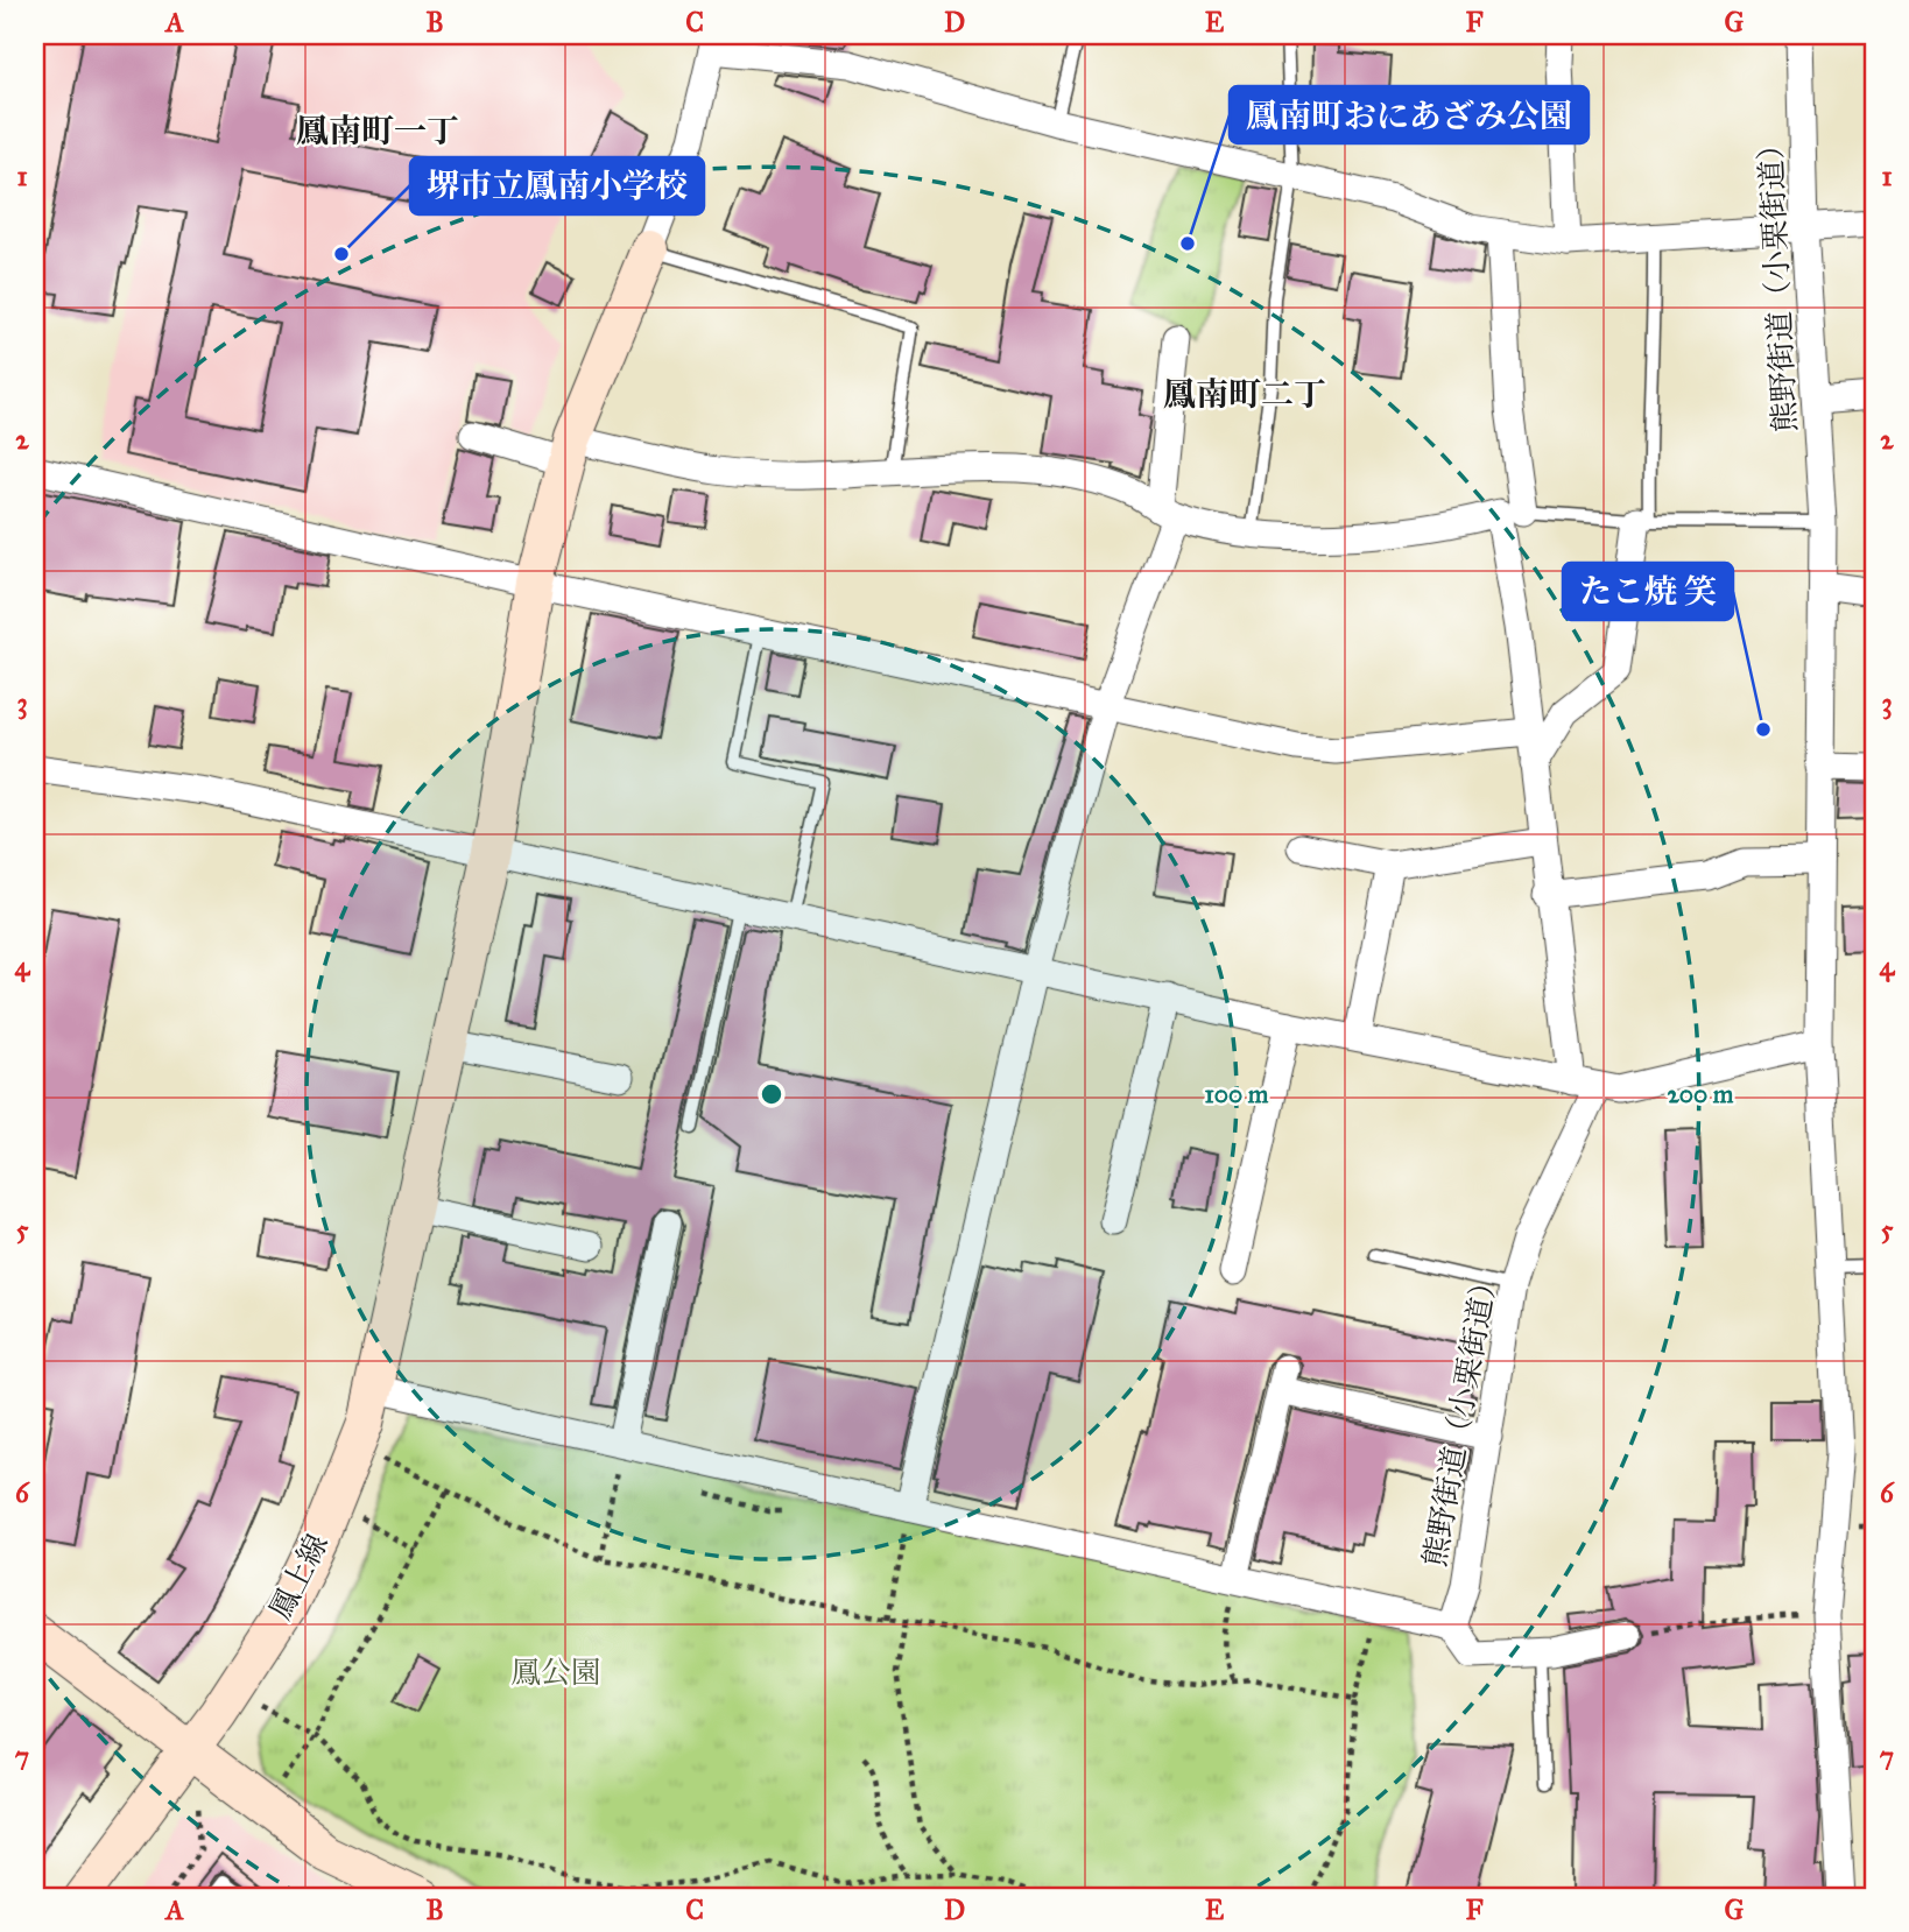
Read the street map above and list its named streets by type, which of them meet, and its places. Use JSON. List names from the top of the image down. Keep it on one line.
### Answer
{"streets":{"street":["熊野街道（小栗街道）","鳳上線"]},"districts":["鳳南町一丁","鳳南町二丁"],"parks":["鳳公園"],"places":["鳳南町おにあざみ公園","堺市立鳳南小学校","たこ焼 笑"],"grid":{"columns":["A","B","C","D","E","F","G"],"rows":["1","2","3","4","5","6","7"]},"rings":["100 m","200 m"]}
